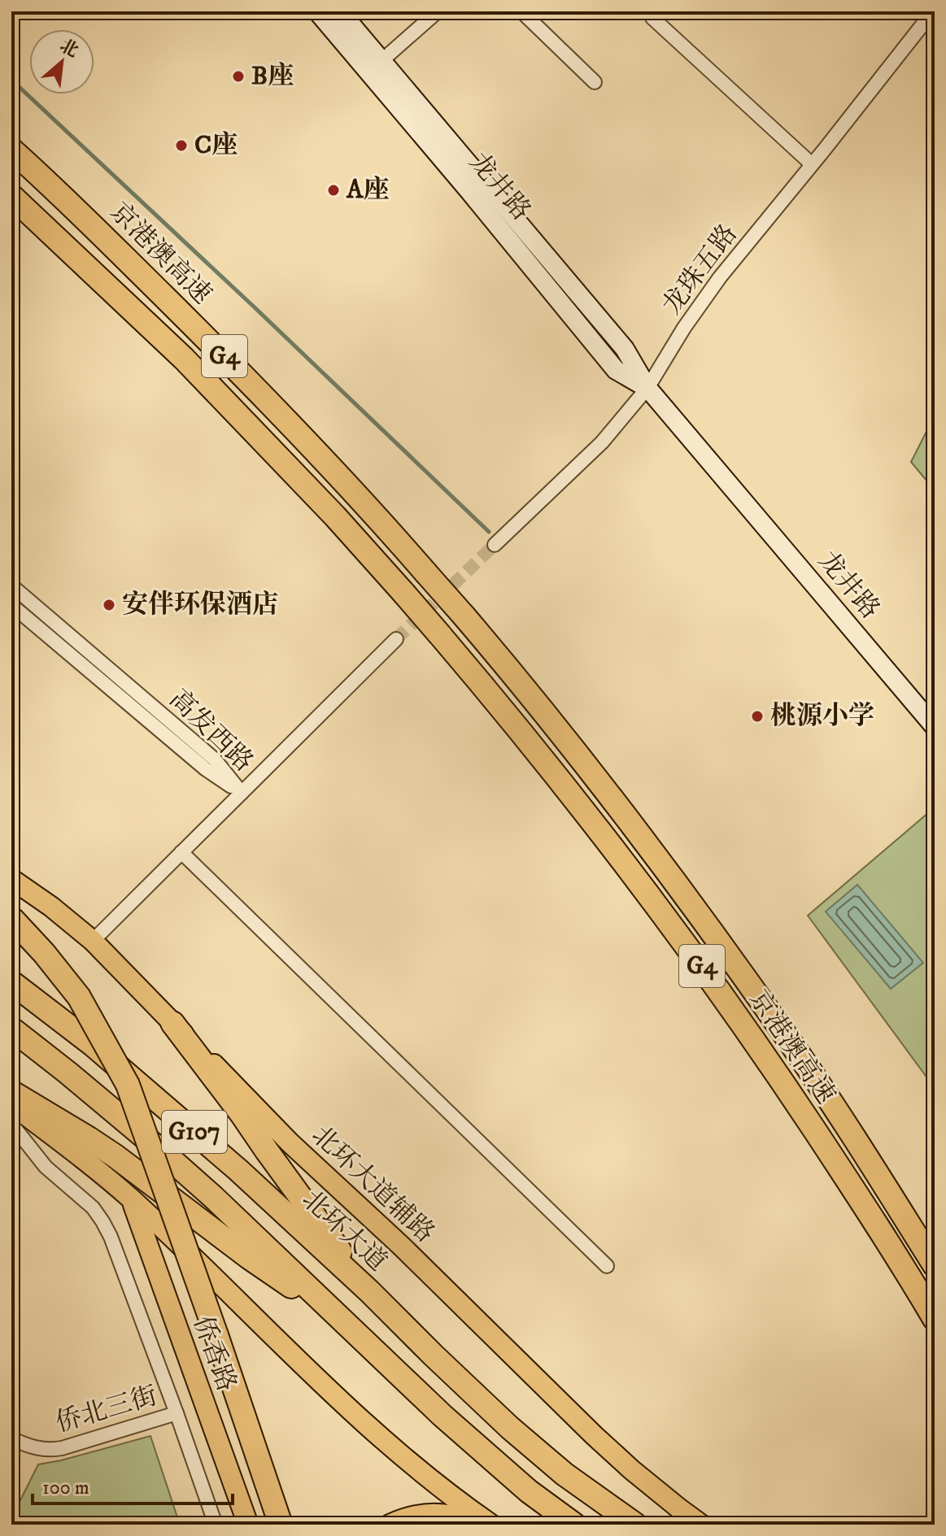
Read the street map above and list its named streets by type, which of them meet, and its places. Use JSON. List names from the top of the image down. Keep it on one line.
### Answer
{"streets":{"highway":["京港澳高速","G4","G107","北环大道"],"main road":["北环大道辅路","侨香路"],"street":["龙井路","龙珠五路","高发西路","侨北三街"]},"crossings":[["龙井路","龙珠五路"]],"places":["B座","C座","A座","安伴环保酒店","桃源小学"],"scale_bar":"100 m","north":"top right"}
